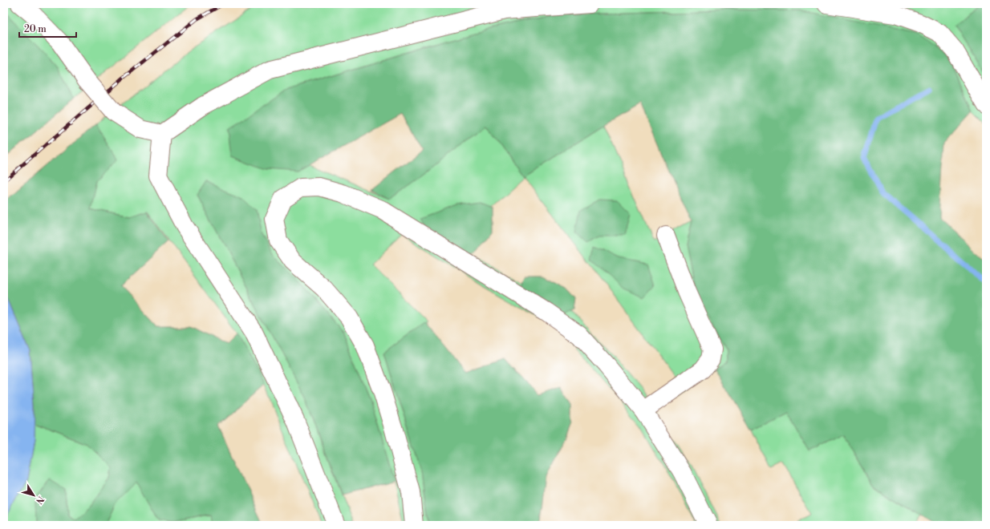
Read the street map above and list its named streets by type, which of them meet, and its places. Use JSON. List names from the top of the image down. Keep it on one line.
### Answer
{"scale_bar":"20 m","north":"bottom right"}
